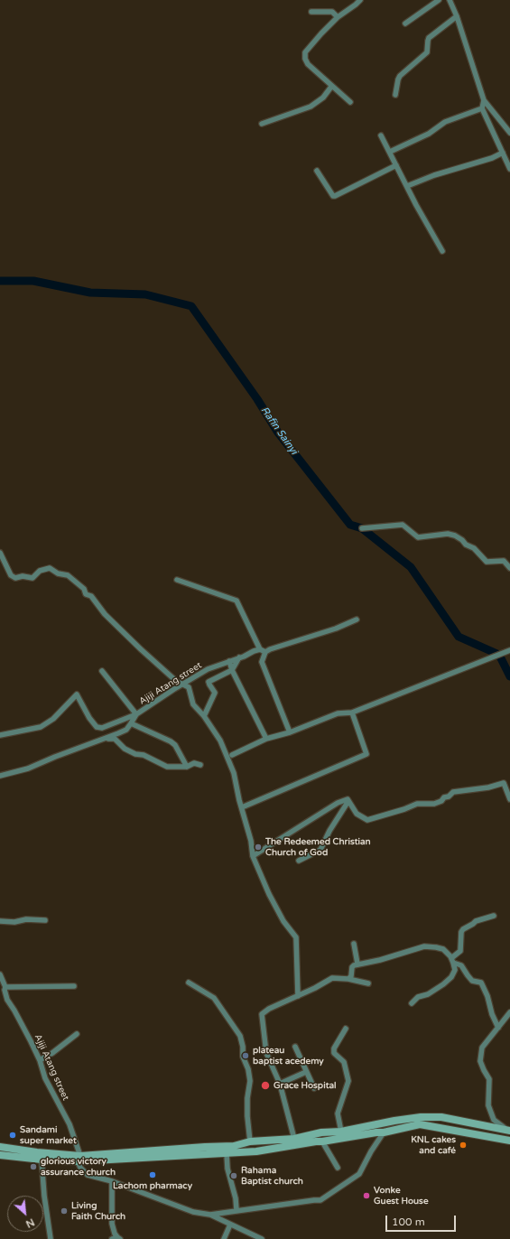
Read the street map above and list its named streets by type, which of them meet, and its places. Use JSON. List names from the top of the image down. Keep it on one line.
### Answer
{"streets":{"street":["Ajiji Atang street"]},"water":["Rafin Sainyi"],"places":["The Redeemed Christian Church of God","plateau baptist acedemy","Grace Hospital","Sandami super market","KNL cakes and café","glorious victory assurance church","Lachom pharmacy","Rahama Baptist church","Vonke Guest House","Living Faith Church"],"scale_bar":"100 m","north":"bottom right"}
